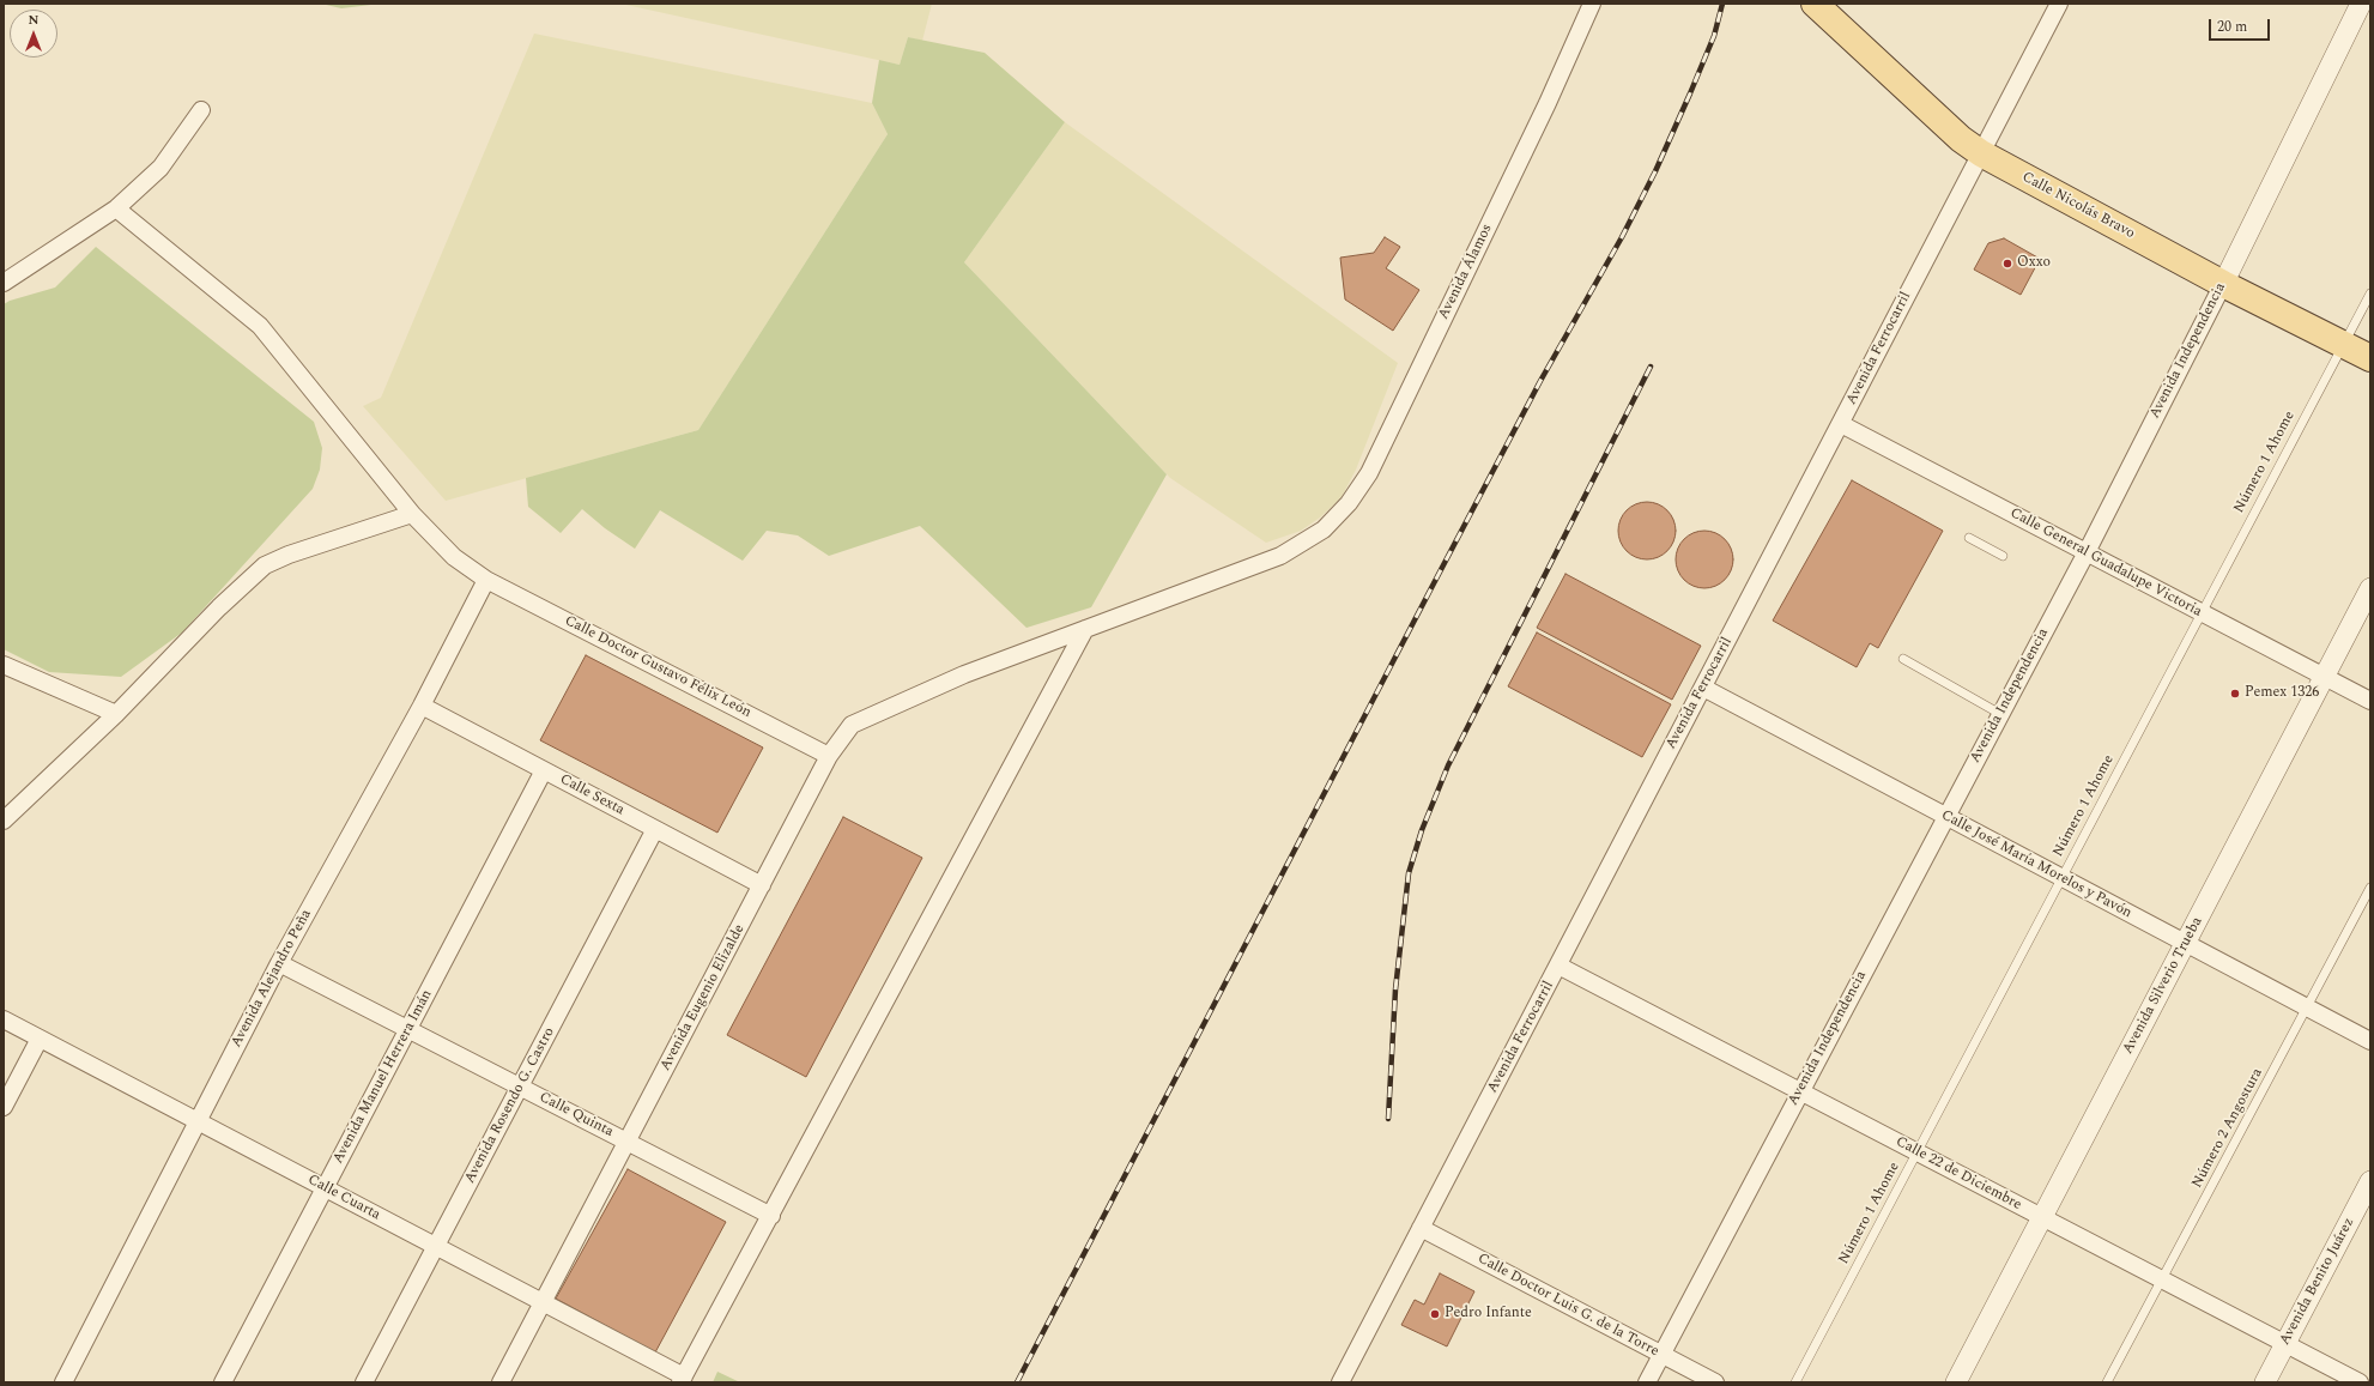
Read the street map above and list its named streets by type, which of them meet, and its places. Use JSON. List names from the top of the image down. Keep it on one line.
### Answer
{"streets":{"main road":["Calle Nicolás Bravo"],"street":["Avenida Álamos","Avenida Ferrocarril","Avenida Independencia","Calle General Guadalupe Victoria","Calle Doctor Gustavo Félix León","Calle Sexta","Calle José María Morelos y Pavón","Avenida Alejandro Peña","Avenida Silverio Trueba","Avenida Eugenio Elizalde","Avenida Manuel Herrera Imán","Avenida Rosendo G. Castro","Calle Quinta","Calle 22 de Diciembre","Calle Cuarta","Avenida Benito Juárez","Calle Doctor Luis G. de la Torre"],"lane":["Número 1 Ahome","Número 2 Angostura"]},"crossings":[["Calle Nicolás Bravo","Avenida Ferrocarril"],["Calle Nicolás Bravo","Avenida Independencia"],["Calle Nicolás Bravo","Número 1 Ahome"],["Avenida Álamos","Avenida Eugenio Elizalde"],["Avenida Ferrocarril","Calle General Guadalupe Victoria"],["Avenida Ferrocarril","Calle José María Morelos y Pavón"],["Avenida Ferrocarril","Calle 22 de Diciembre"],["Avenida Ferrocarril","Calle Doctor Luis G. de la Torre"],["Avenida Independencia","Calle General Guadalupe Victoria"],["Avenida Independencia","Calle José María Morelos y Pavón"],["Avenida Independencia","Calle 22 de Diciembre"],["Avenida Independencia","Calle Doctor Luis G. de la Torre"],["Número 1 Ahome","Calle General Guadalupe Victoria"],["Número 1 Ahome","Calle José María Morelos y Pavón"],["Número 1 Ahome","Calle 22 de Diciembre"],["Calle General Guadalupe Victoria","Avenida Silverio Trueba"],["Calle Doctor Gustavo Félix León","Avenida Alejandro Peña"],["Calle Doctor Gustavo Félix León","Avenida Eugenio Elizalde"],["Calle Sexta","Avenida Alejandro Peña"],["Calle Sexta","Avenida Eugenio Elizalde"],["Calle Sexta","Avenida Manuel Herrera Imán"],["Calle Sexta","Avenida Rosendo G. Castro"],["Calle José María Morelos y Pavón","Avenida Silverio Trueba"],["Calle José María Morelos y Pavón","Número 2 Angostura"],["Avenida Alejandro Peña","Calle Quinta"],["Avenida Alejandro Peña","Calle Cuarta"],["Avenida Silverio Trueba","Calle 22 de Diciembre"],["Avenida Eugenio Elizalde","Calle Quinta"],["Avenida Eugenio Elizalde","Calle Cuarta"],["Avenida Manuel Herrera Imán","Calle Quinta"],["Avenida Manuel Herrera Imán","Calle Cuarta"],["Avenida Rosendo G. Castro","Calle Quinta"],["Avenida Rosendo G. Castro","Calle Cuarta"],["Número 2 Angostura","Calle 22 de Diciembre"],["Calle 22 de Diciembre","Avenida Benito Juárez"]],"places":["Oxxo","Pemex 1326","Pedro Infante"],"scale_bar":"20 m","north":"top"}
